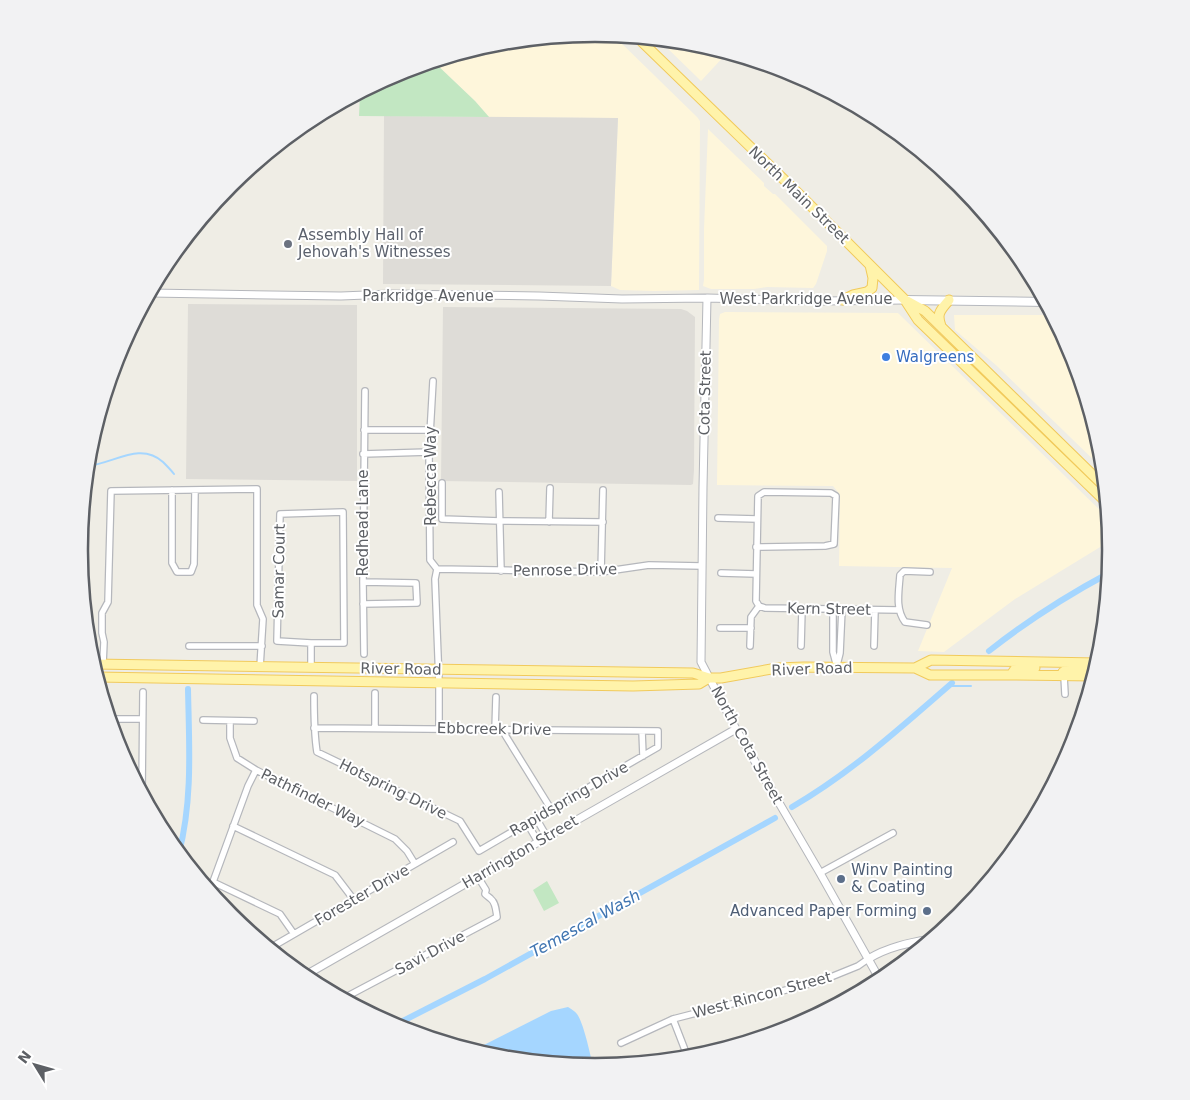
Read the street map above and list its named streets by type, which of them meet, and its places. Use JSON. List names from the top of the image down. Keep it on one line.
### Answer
{"streets":{"main road":["North Main Street","River Road"],"street":["Parkridge Avenue","West Parkridge Avenue","Cota Street","Rebecca Way","Redhead Lane","Penrose Drive","Samar Court","Kern Street","Ebbcreek Drive","North Cota Street","Hotspring Drive","Pathfinder Way","Rapidspring Drive","Harrington Street","Forester Drive","Savi Drive","West Rincon Street"]},"crossings":[["North Main Street","West Parkridge Avenue"],["Parkridge Avenue","West Parkridge Avenue"],["Parkridge Avenue","Cota Street"],["West Parkridge Avenue","Cota Street"],["Cota Street","North Cota Street"],["Rebecca Way","Penrose Drive"],["Penrose Drive","North Cota Street"],["River Road","North Cota Street"],["Ebbcreek Drive","Hotspring Drive"],["Ebbcreek Drive","Rapidspring Drive"],["North Cota Street","Harrington Street"],["North Cota Street","West Rincon Street"],["Hotspring Drive","Rapidspring Drive"],["Pathfinder Way","Forester Drive"],["Harrington Street","Savi Drive"]],"water":["Temescal Wash"],"places":["Assembly Hall of Jehovah's Witnesses","Walgreens","Winv Painting & Coating","Advanced Paper Forming"],"north":"top left"}
